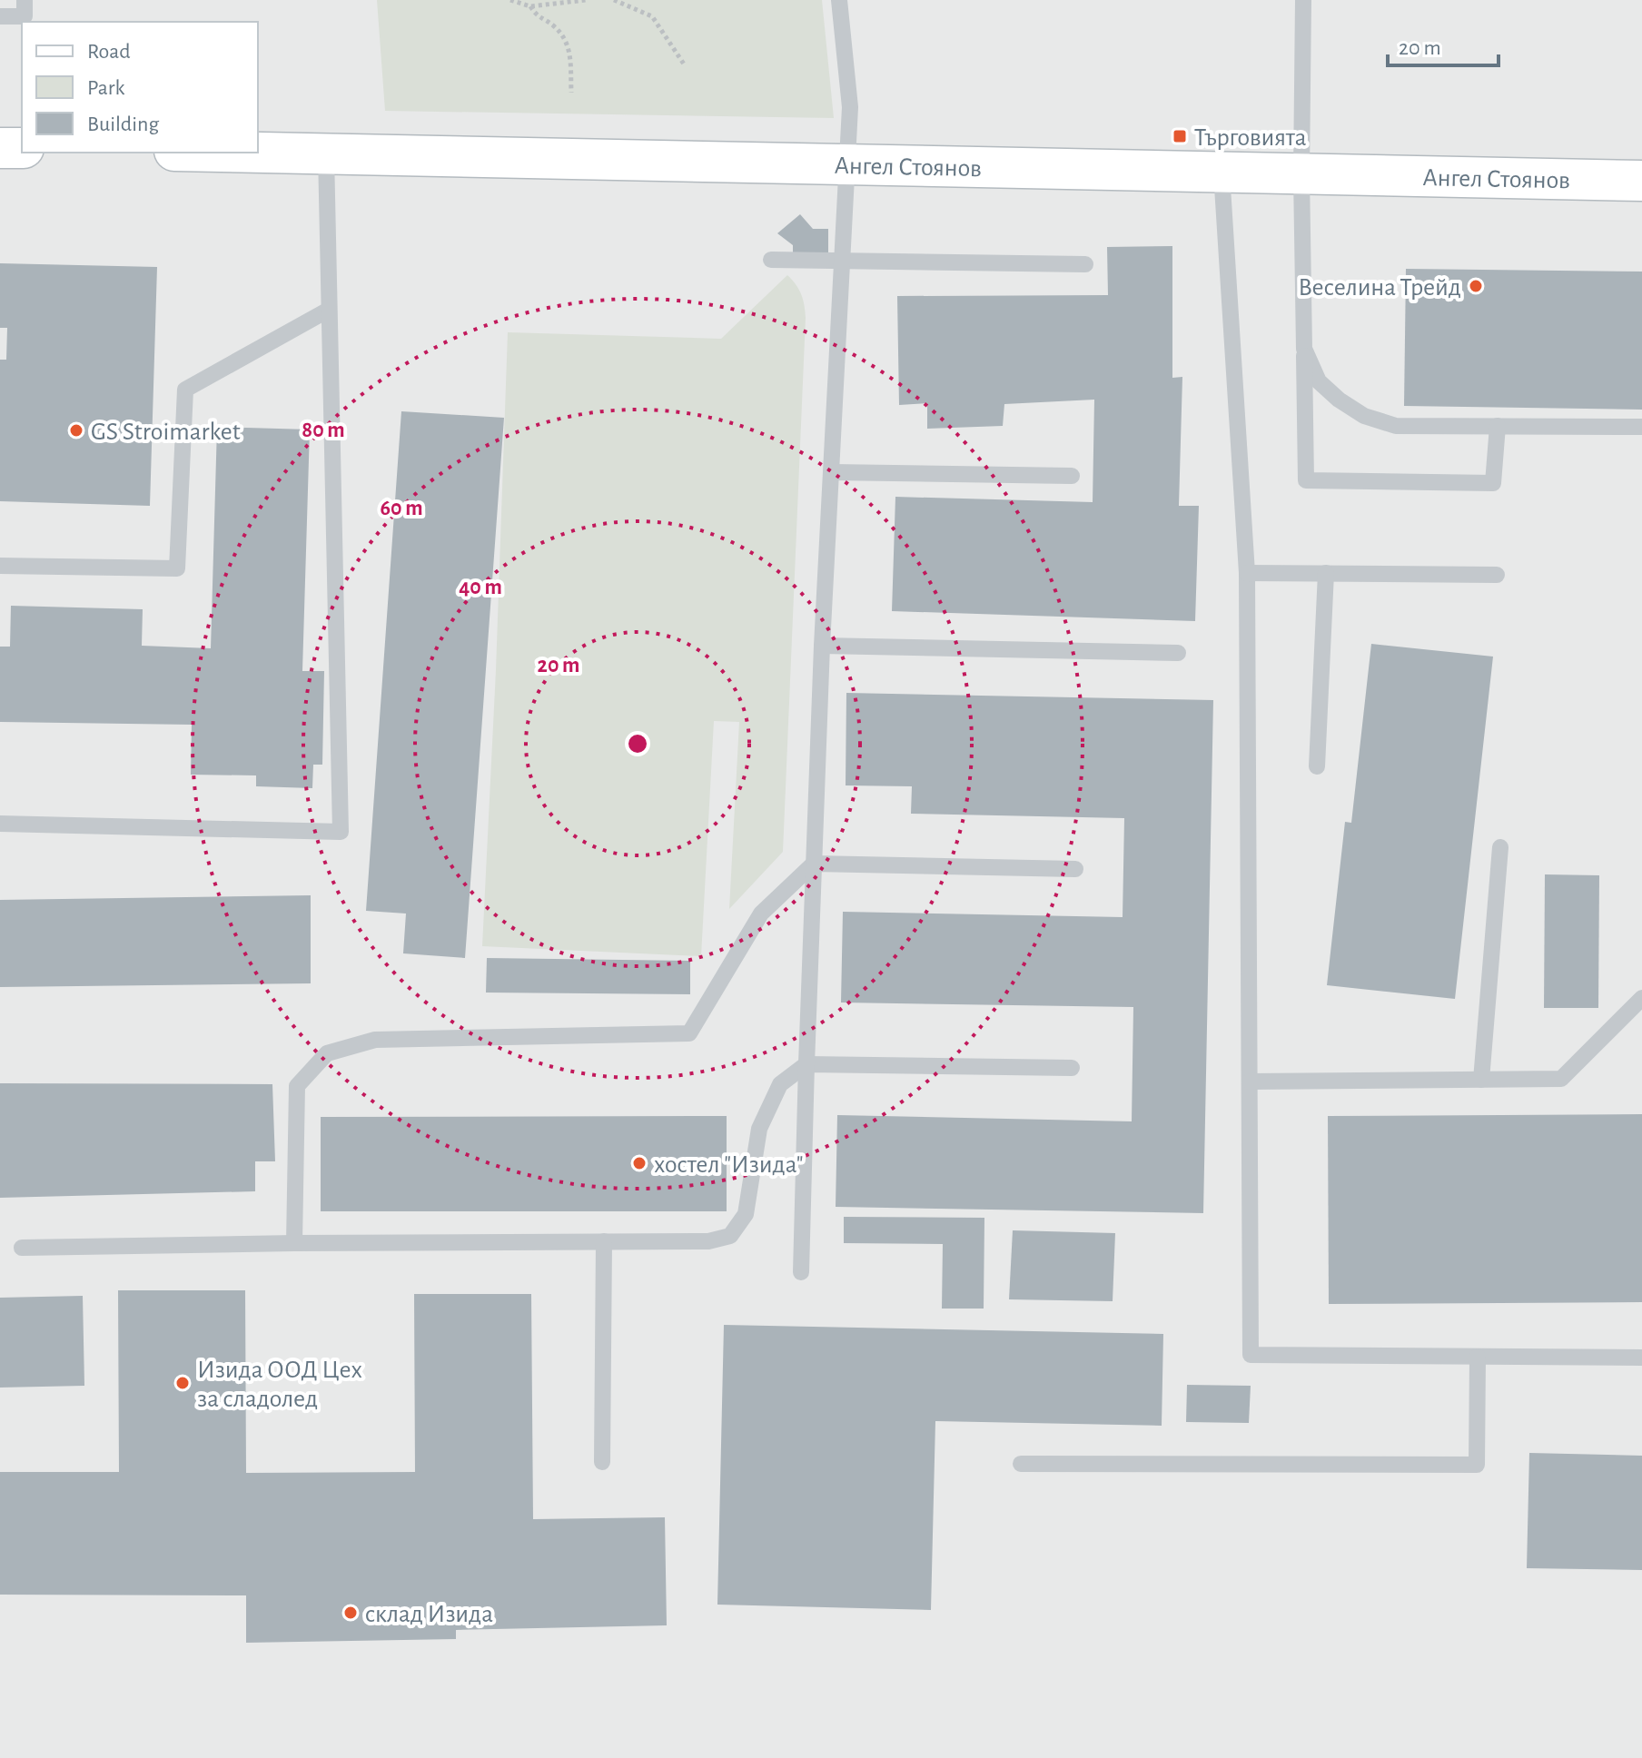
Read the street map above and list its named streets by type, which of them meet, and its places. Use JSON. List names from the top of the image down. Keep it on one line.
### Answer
{"streets":{"street":["Ангел Стоянов"]},"places":{"transit":["Търговията"],"other":["Веселина Трейд","GS Stroimarket","хостел \"Изида\"","Изида ООД Цех за сладолед","склад Изида"]},"legend":["Road","Park","Building"],"scale_bar":"20 m","rings":["80 m","60 m","40 m","20 m"]}
